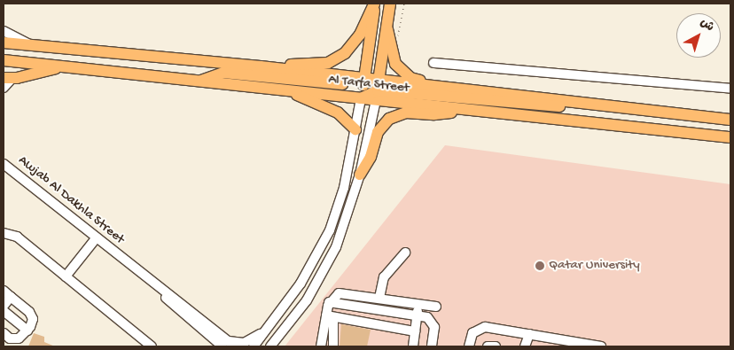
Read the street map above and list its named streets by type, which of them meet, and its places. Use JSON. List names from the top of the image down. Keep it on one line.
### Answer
{"streets":{"main road":["Al Tarfa Street"],"street":["Awjab Al Dakhla Street"]},"places":["Qatar University"],"north":"top right"}
